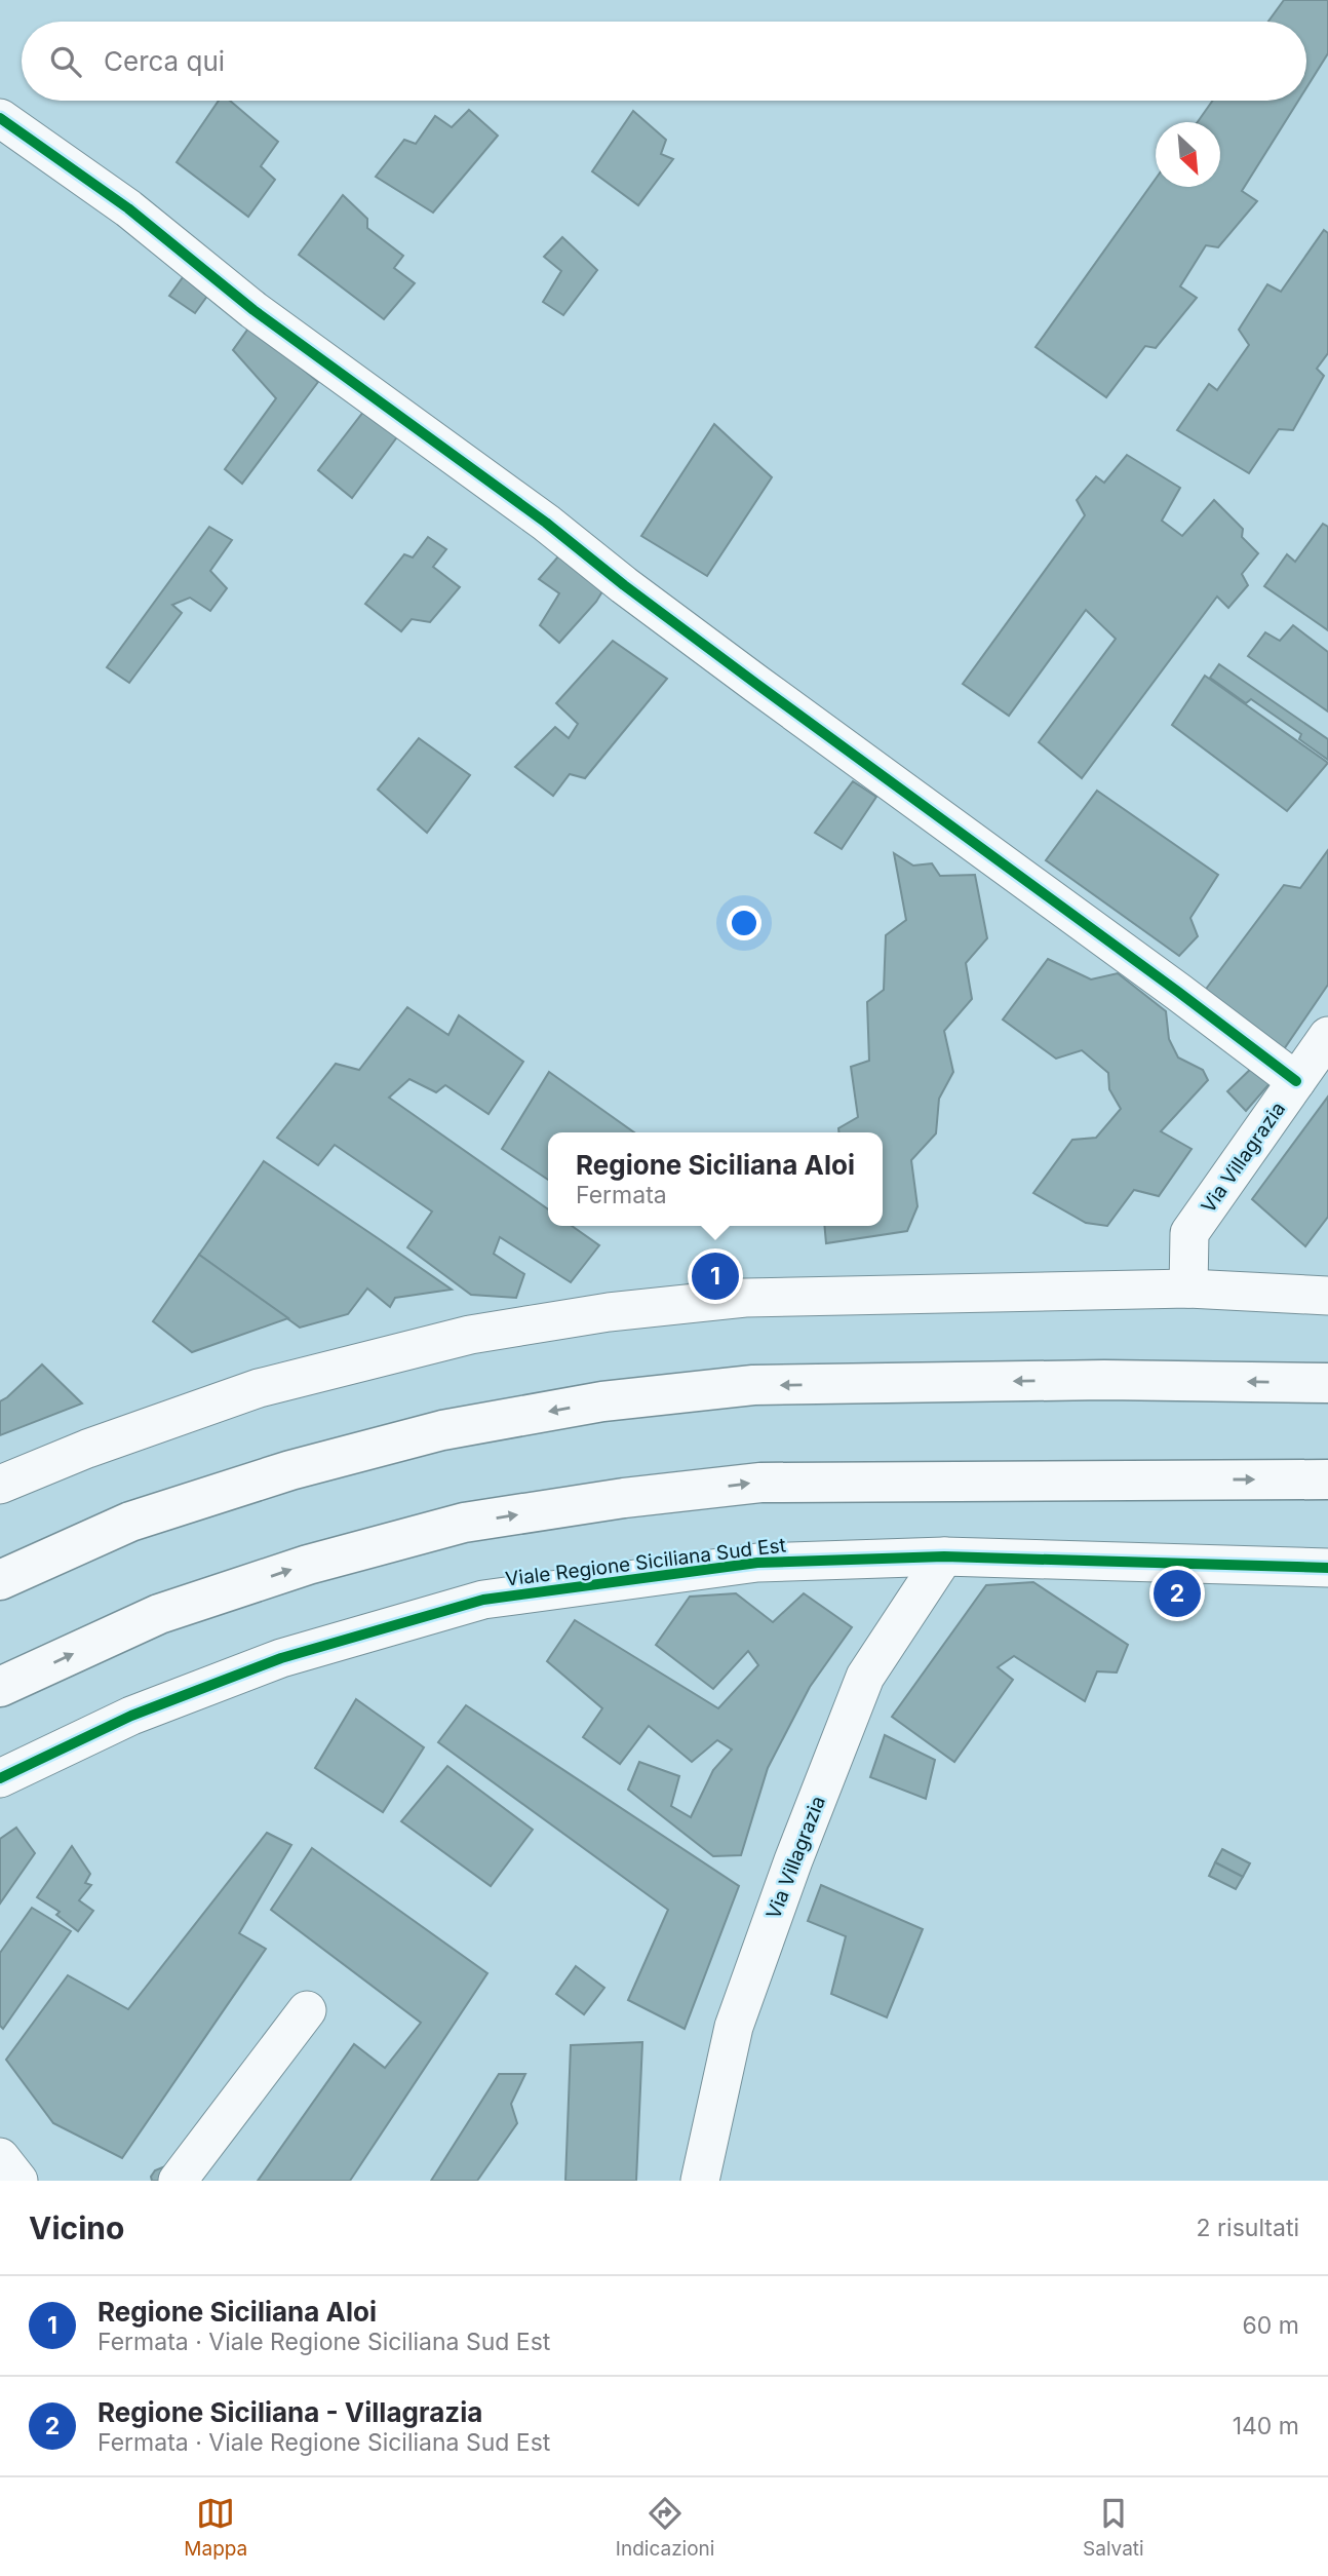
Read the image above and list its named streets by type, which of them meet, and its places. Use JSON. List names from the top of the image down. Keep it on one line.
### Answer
{"streets":{"street":["Via Villagrazia","Viale Regione Siciliana Sud Est"]},"crossings":[["Via Villagrazia","Viale Regione Siciliana Sud Est"]],"north":"bottom right","page":{"search":"Cerca qui","popup":["Regione Siciliana Aloi","Fermata"],"pins":["1","2"],"heading":["Vicino","2 risultati"],"list":[{"mark":"1","name":"Regione Siciliana Aloi","note":"Fermata · Viale Regione Siciliana Sud Est","value":"60 m"},{"mark":"2","name":"Regione Siciliana - Villagrazia","note":"Fermata · Viale Regione Siciliana Sud Est","value":"140 m"}],"nav":["Mappa","Indicazioni","Salvati"]}}
